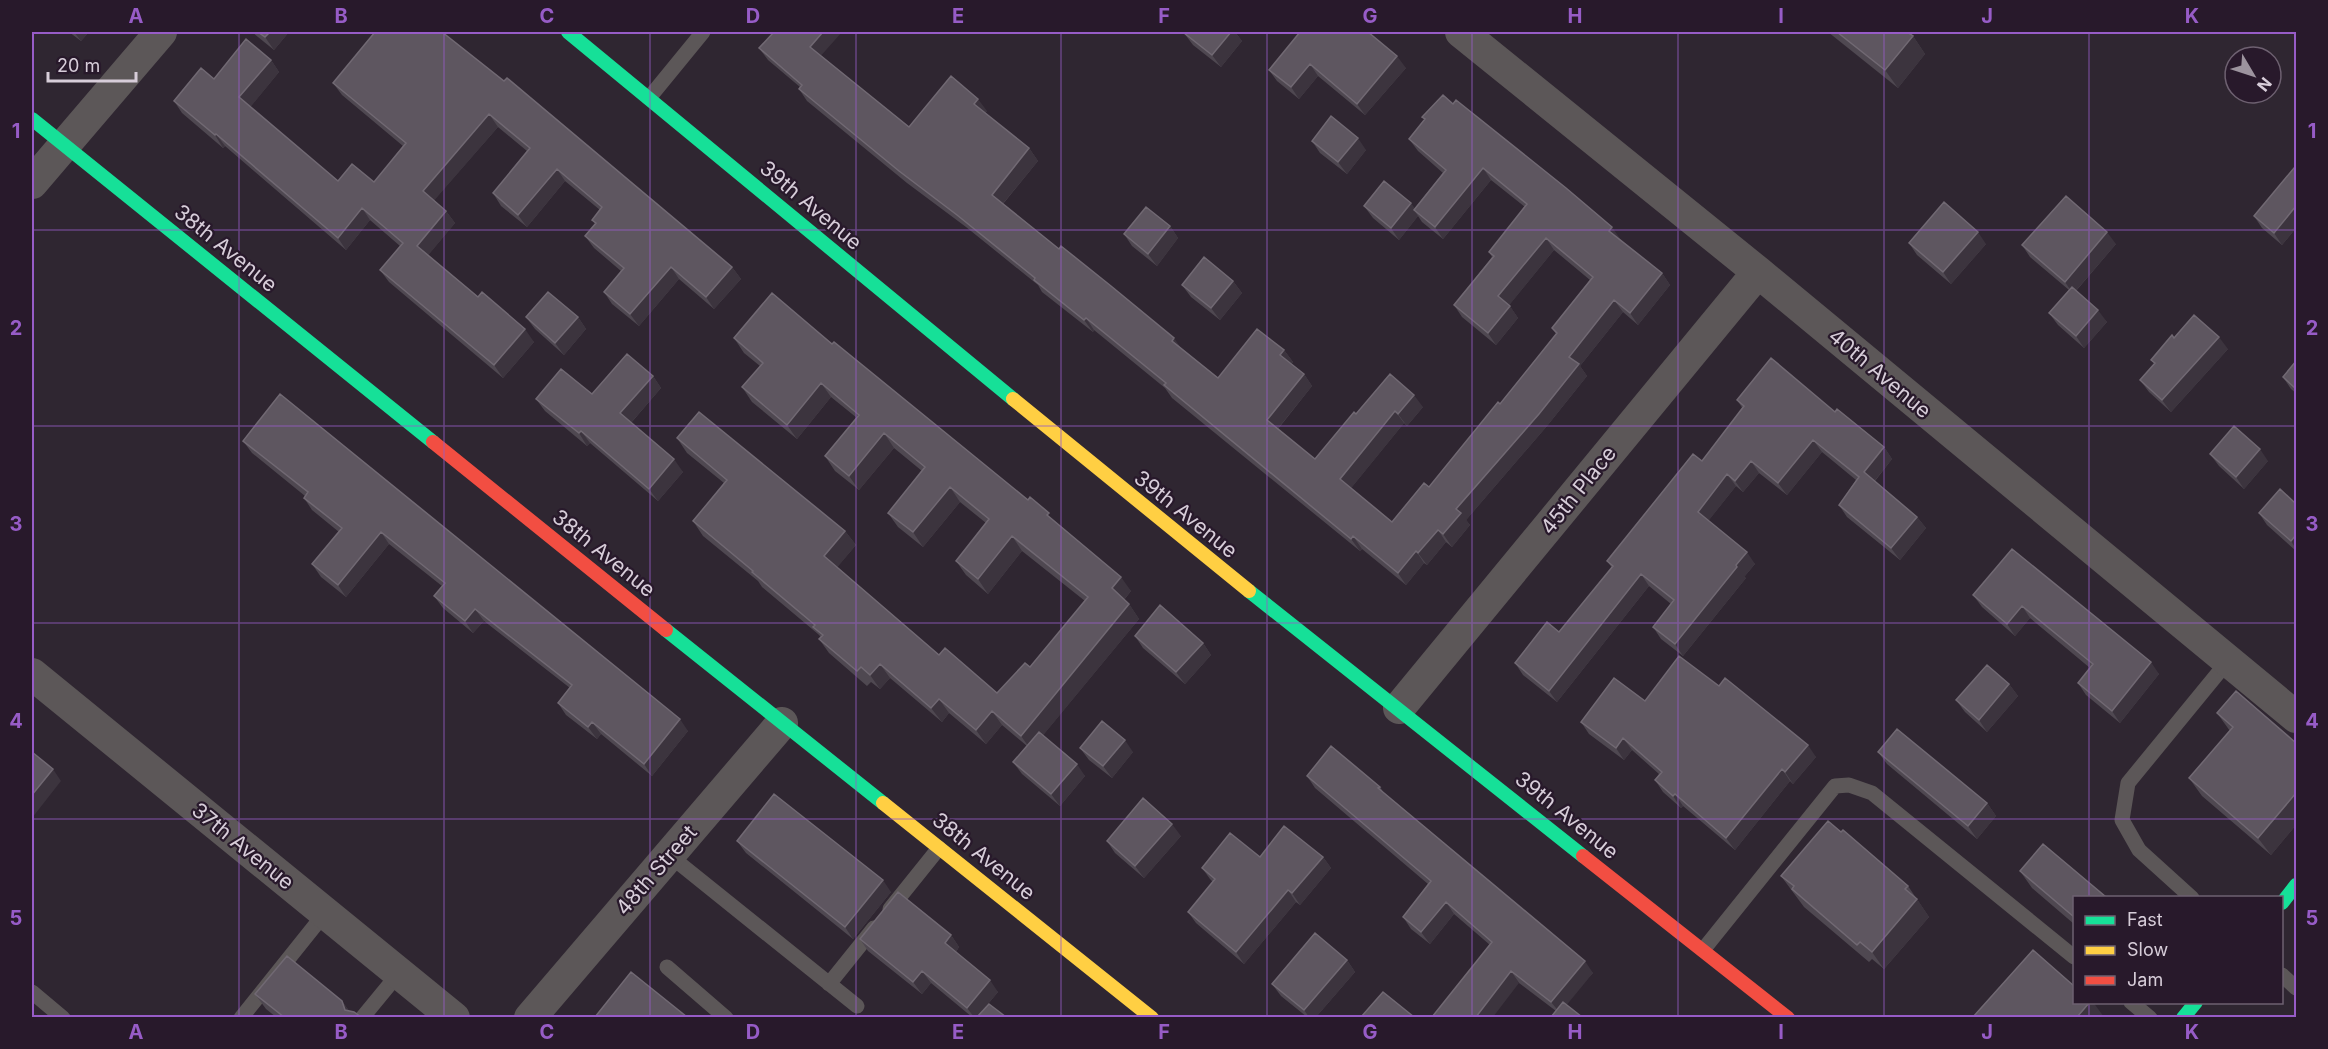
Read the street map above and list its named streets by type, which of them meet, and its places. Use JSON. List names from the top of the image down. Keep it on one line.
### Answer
{"streets":{"main road":["39th Avenue","38th Avenue"],"street":["40th Avenue","45th Place","37th Avenue","48th Street"]},"crossings":[["39th Avenue","45th Place"],["38th Avenue","48th Street"],["40th Avenue","45th Place"]],"legend":["Fast","Slow","Jam"],"scale_bar":"20 m","north":"bottom right","grid":{"columns":["A","B","C","D","E","F","G","H","I","J","K"],"rows":["1","2","3","4","5"]}}
